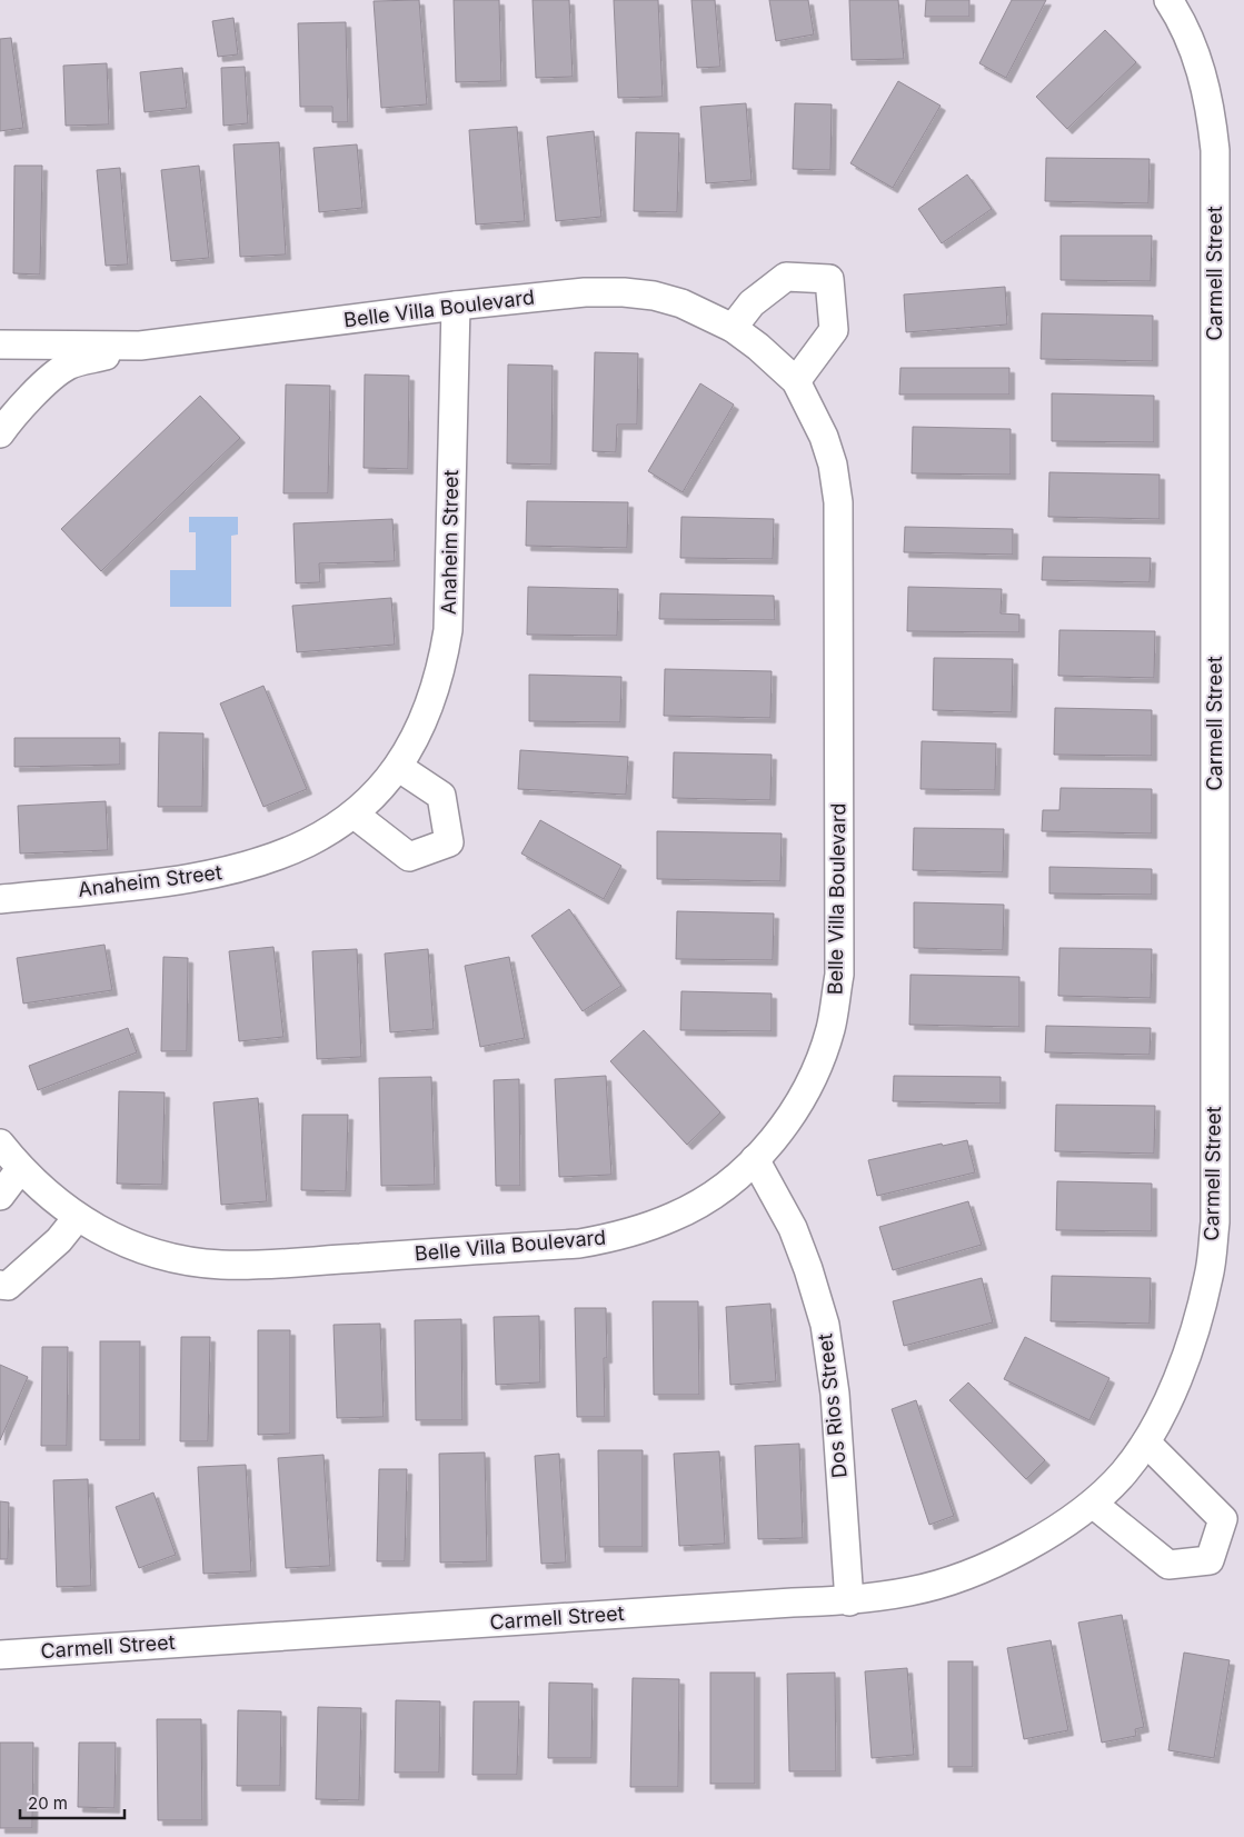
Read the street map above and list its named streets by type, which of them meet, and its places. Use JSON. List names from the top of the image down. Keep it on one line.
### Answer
{"streets":{"street":["Carmell Street","Belle Villa Boulevard","Anaheim Street","Dos Rios Street"]},"crossings":[["Carmell Street","Dos Rios Street"],["Belle Villa Boulevard","Anaheim Street"],["Belle Villa Boulevard","Dos Rios Street"]],"scale_bar":"20 m"}
